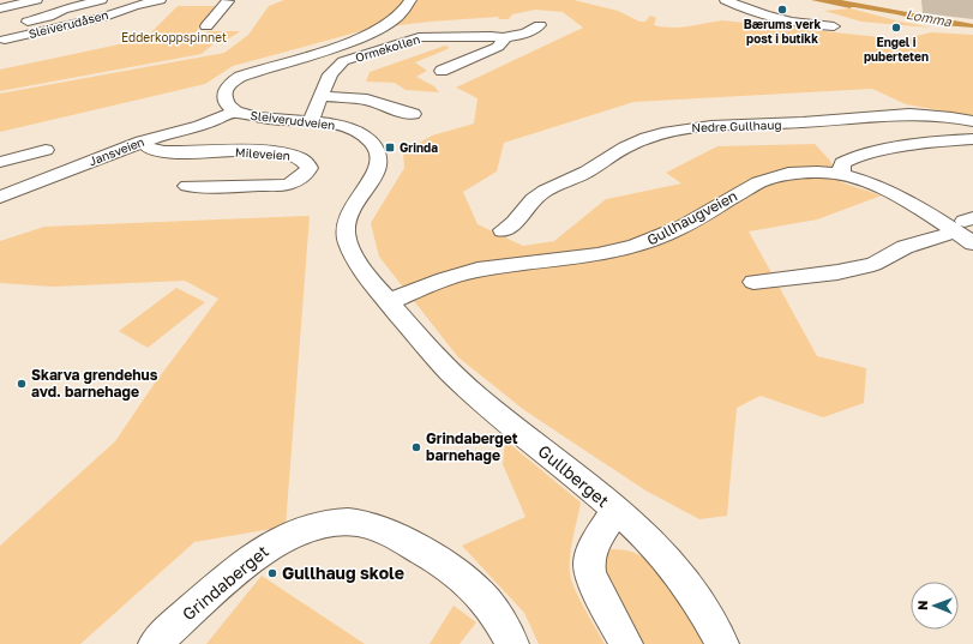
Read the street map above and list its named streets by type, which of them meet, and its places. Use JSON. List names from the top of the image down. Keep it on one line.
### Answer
{"streets":{"street":["Sleiverudåsen","Ormekollen","Sleiverudveien","Nedre Gullhaug","Jansveien","Mileveien","Gullhaugveien","Gullberget","Grindaberget"]},"crossings":[["Ormekollen","Sleiverudveien"],["Sleiverudveien","Jansveien"],["Sleiverudveien","Gullhaugveien"],["Sleiverudveien","Gullberget"],["Jansveien","Mileveien"],["Gullhaugveien","Gullberget"]],"water":["Lomma"],"parks":["Edderkoppspinnet"],"places":{"other":["Bærums verk post i butikk","Engel i puberteten","Skarva grendehus avd. barnehage","Grindaberget barnehage","Gullhaug skole"],"transit":["Grinda"]},"north":"left"}
